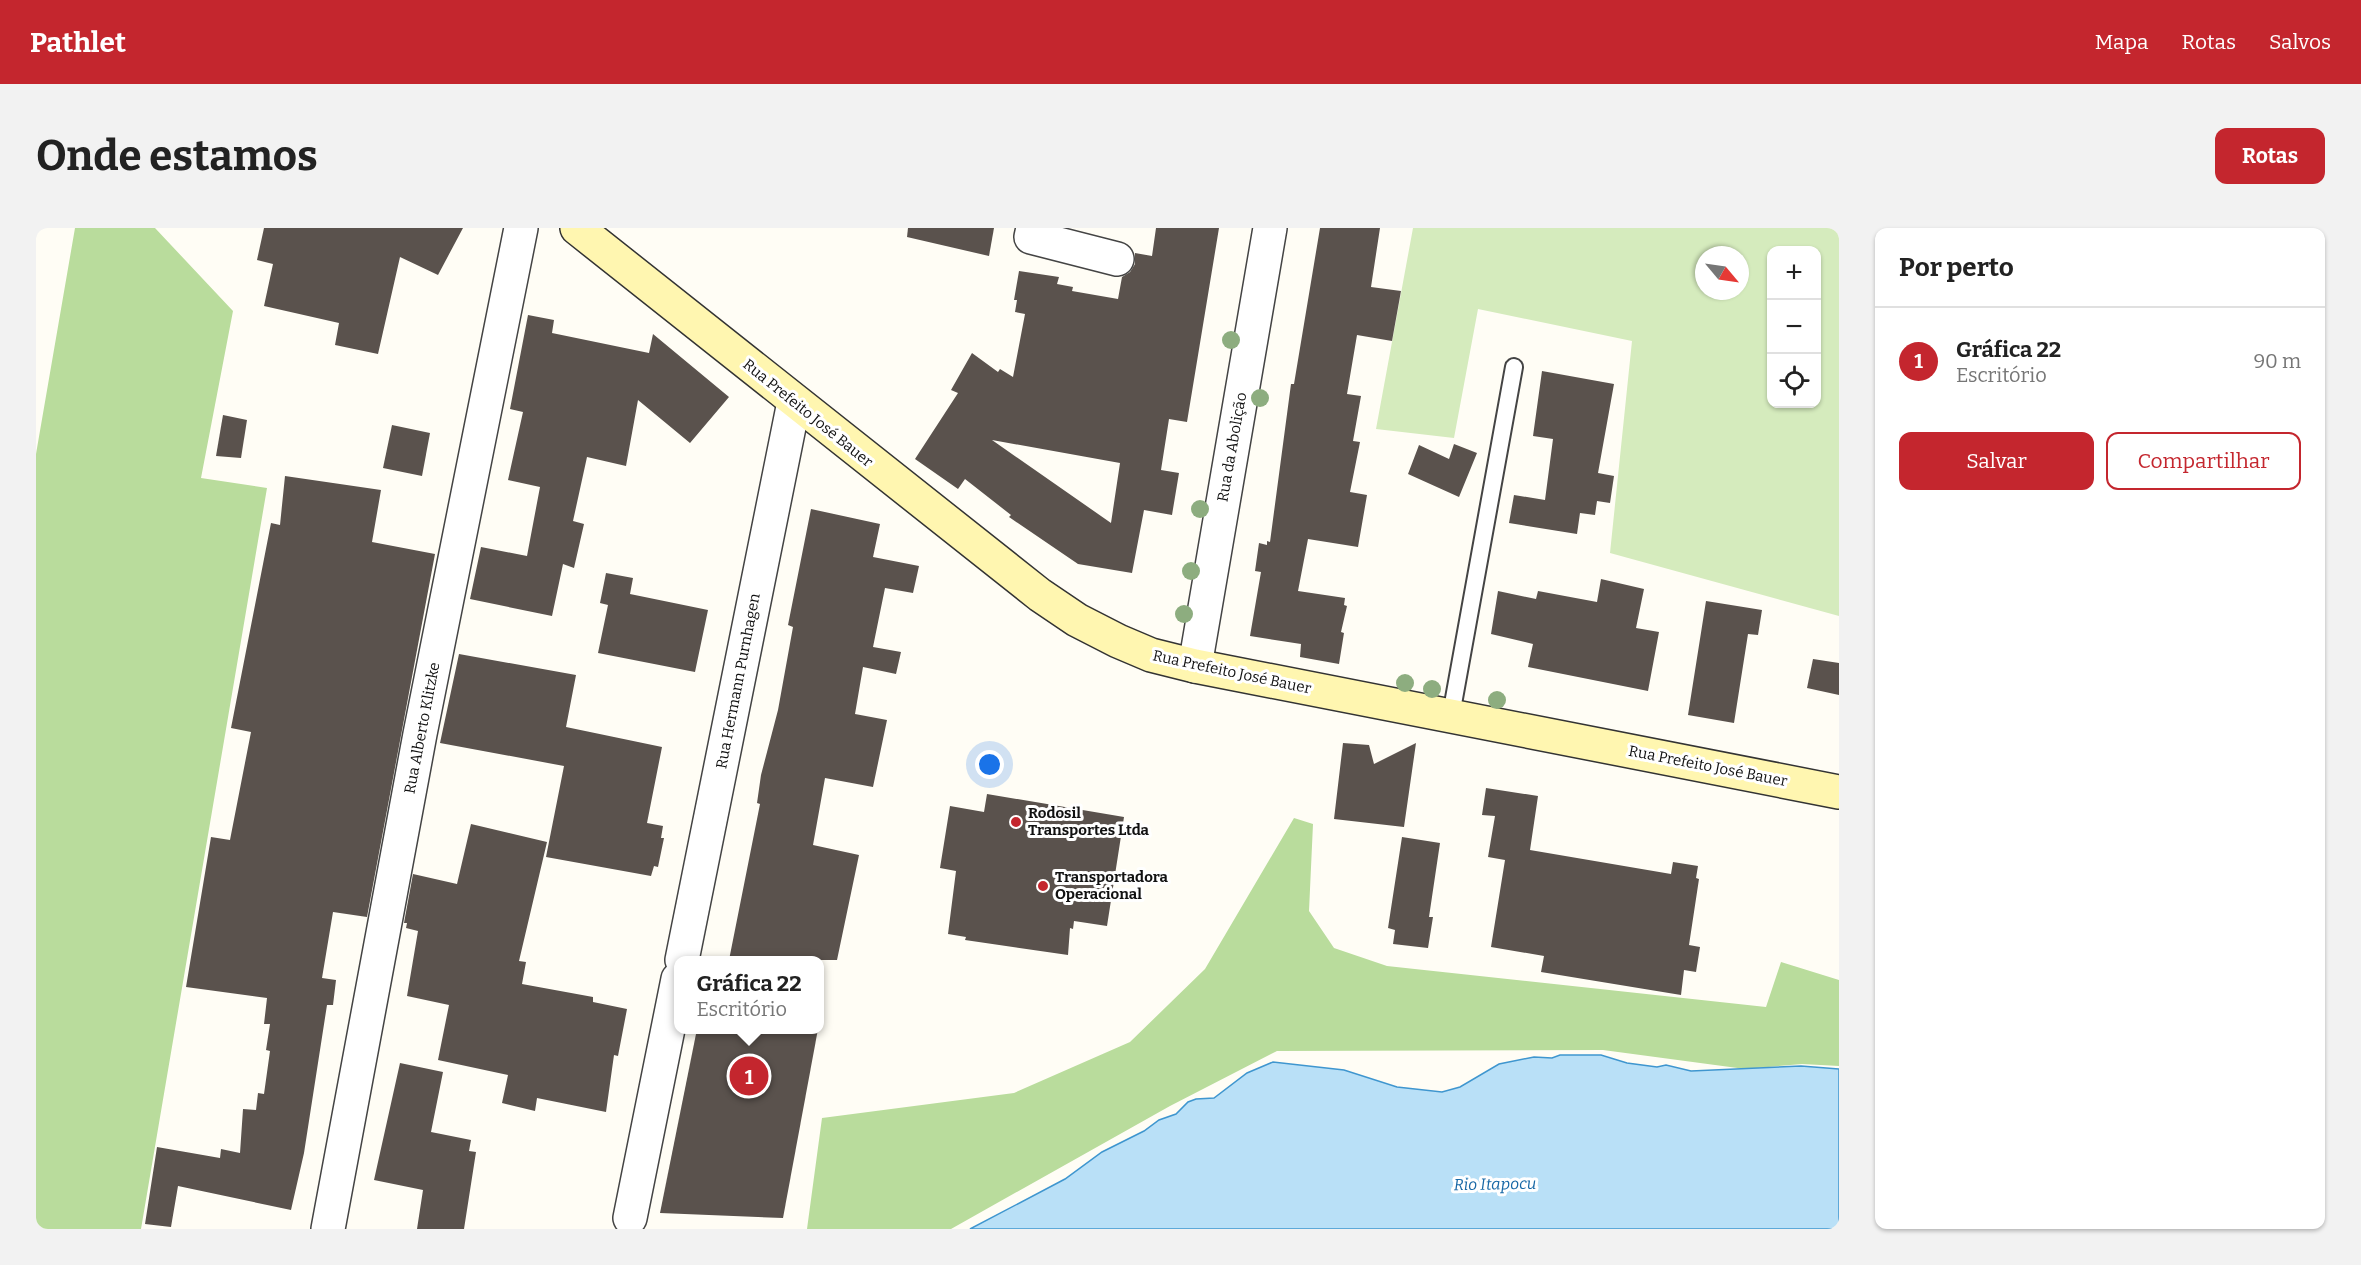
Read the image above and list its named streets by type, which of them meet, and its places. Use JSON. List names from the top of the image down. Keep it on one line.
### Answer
{"streets":{"street":["Rua Prefeito José Bauer","Rua da Abolição","Rua Hermann Purnhagen","Rua Alberto Klitzke"]},"crossings":[["Rua Prefeito José Bauer","Rua da Abolição"],["Rua Prefeito José Bauer","Rua Hermann Purnhagen"]],"water":["Rio Itapocu"],"places":["Rodosil Transportes Ltda","Transportadora Operacional"],"north":"bottom right","page":{"header":"Pathlet","nav":["Mapa","Rotas","Salvos"],"buttons":["Rotas",["Salvar","Compartilhar"]],"title":"Onde estamos","heading":"Por perto","map_buttons":["+","−"],"list":[{"mark":"1","name":"Gráfica 22","note":"Escritório","value":"90 m"}],"popup":["Gráfica 22","Escritório"],"pins":"1"}}
